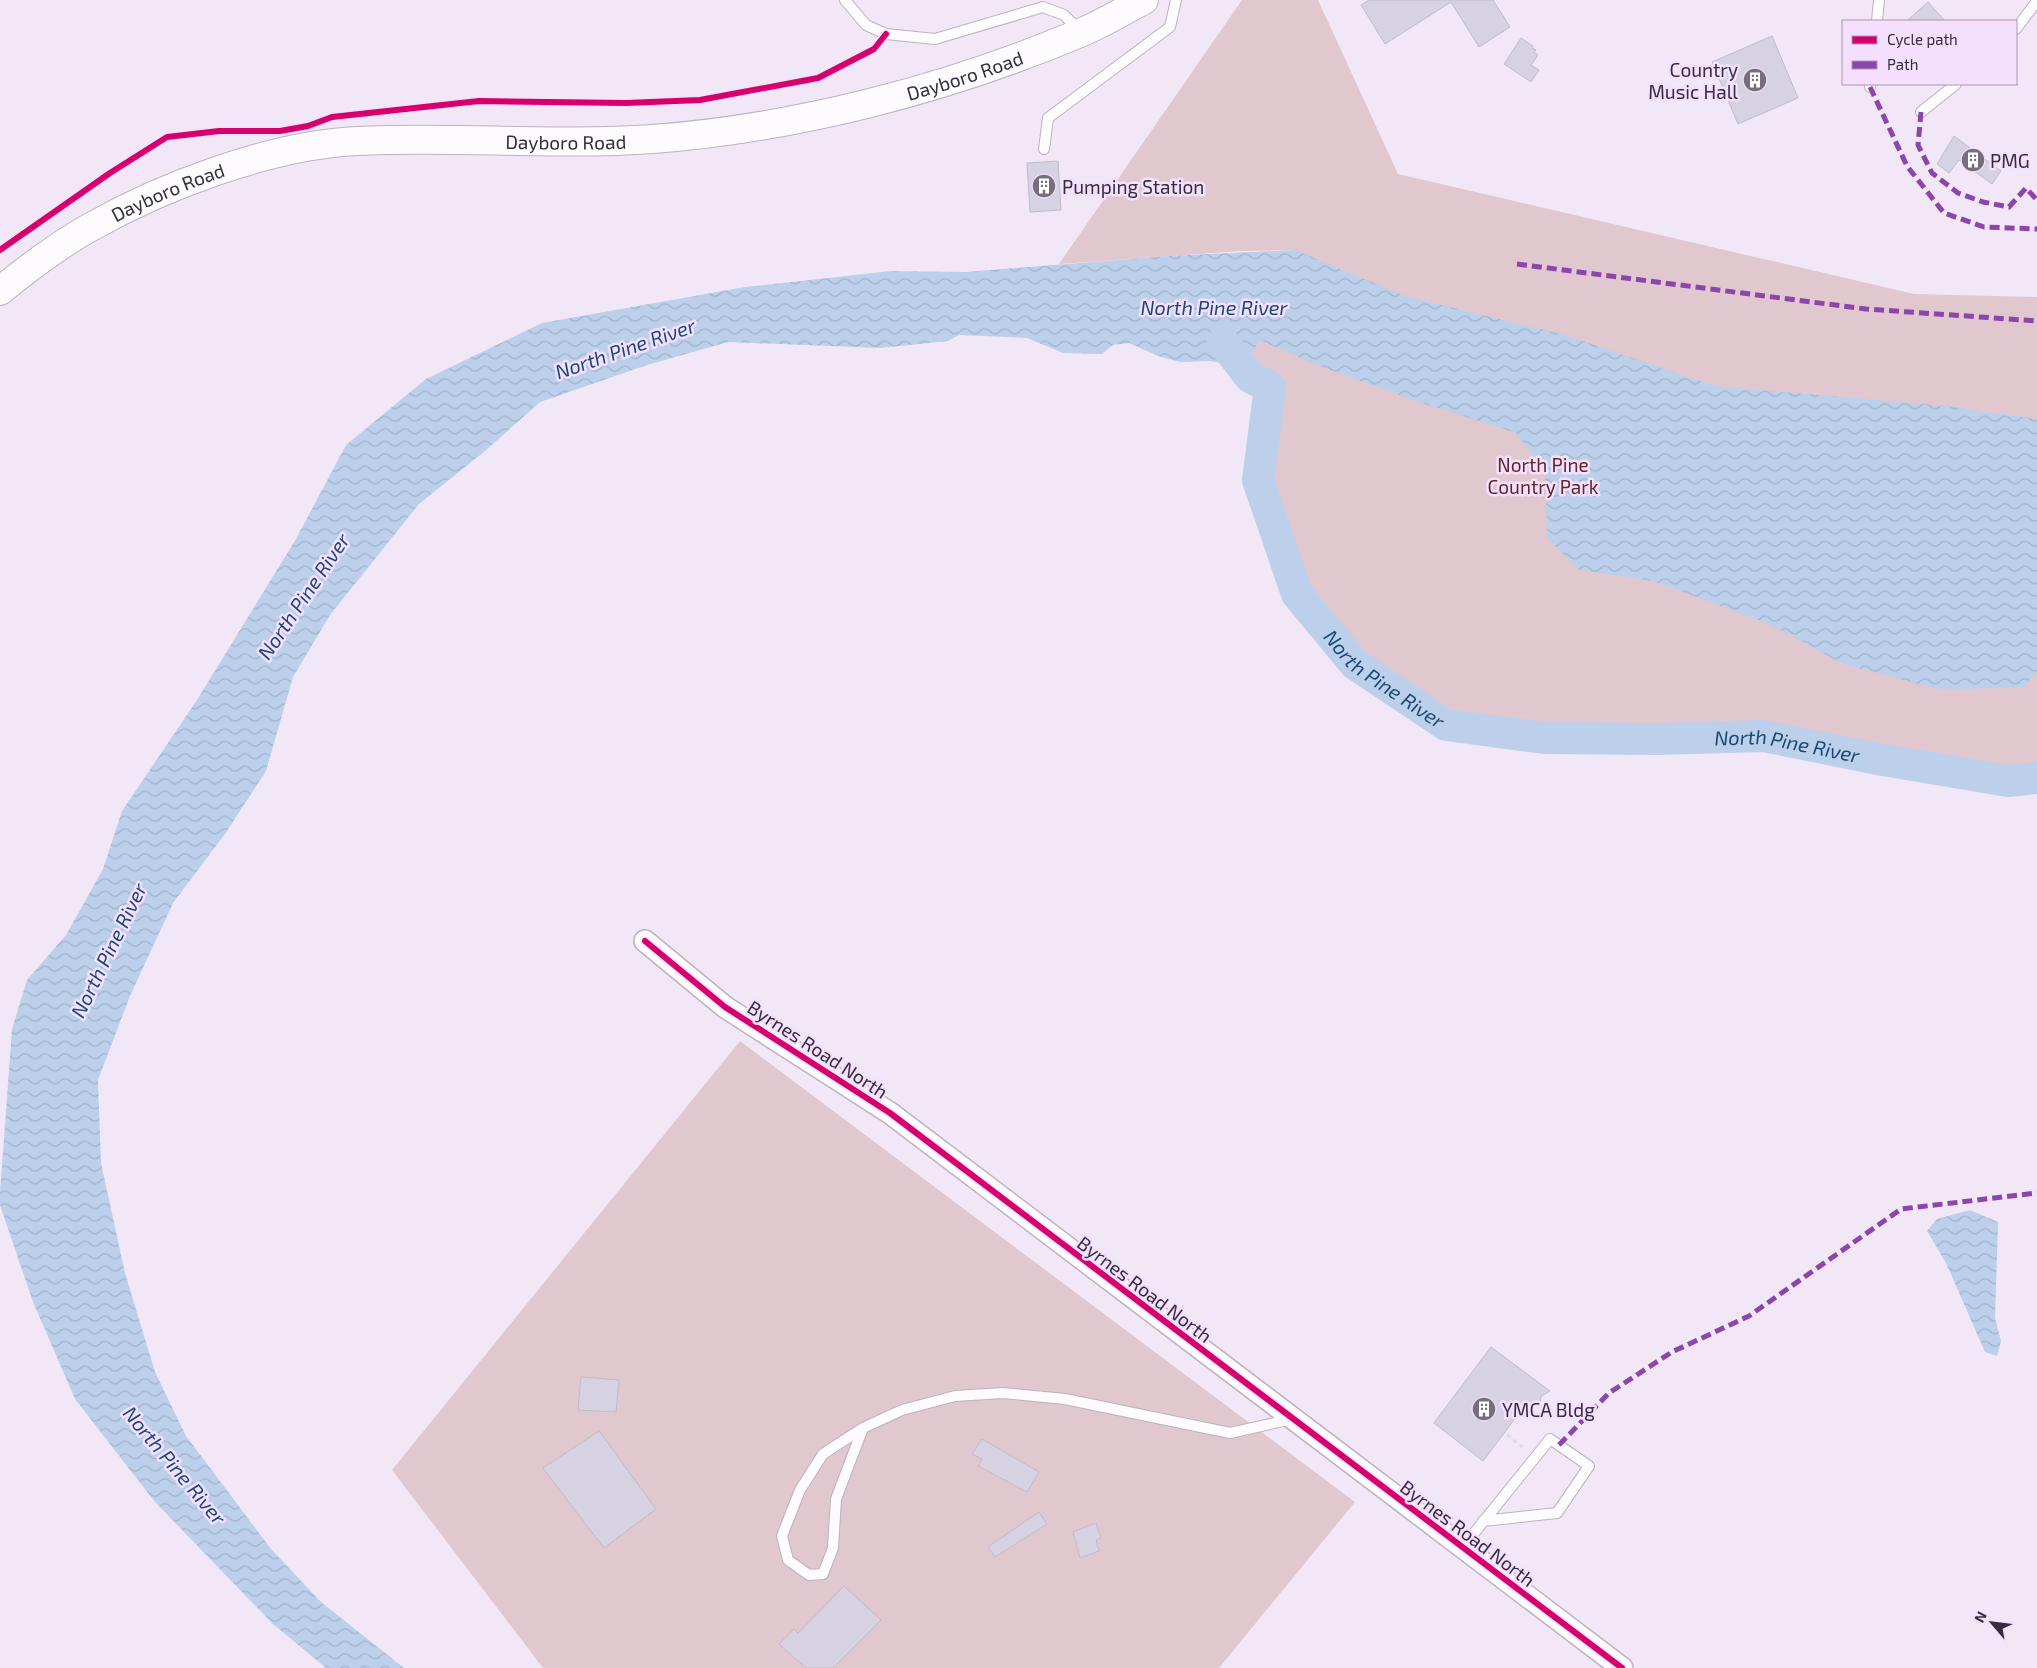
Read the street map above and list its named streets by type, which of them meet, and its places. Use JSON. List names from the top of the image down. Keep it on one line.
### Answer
{"streets":{"main road":["Dayboro Road"],"street":["Byrnes Road North"]},"water":["North Pine River"],"parks":["North Pine Country Park"],"places":{"building":["Country Music Hall","PMG","Pumping Station","YMCA Bldg"]},"legend":["Cycle path","Path"],"north":"top left"}
